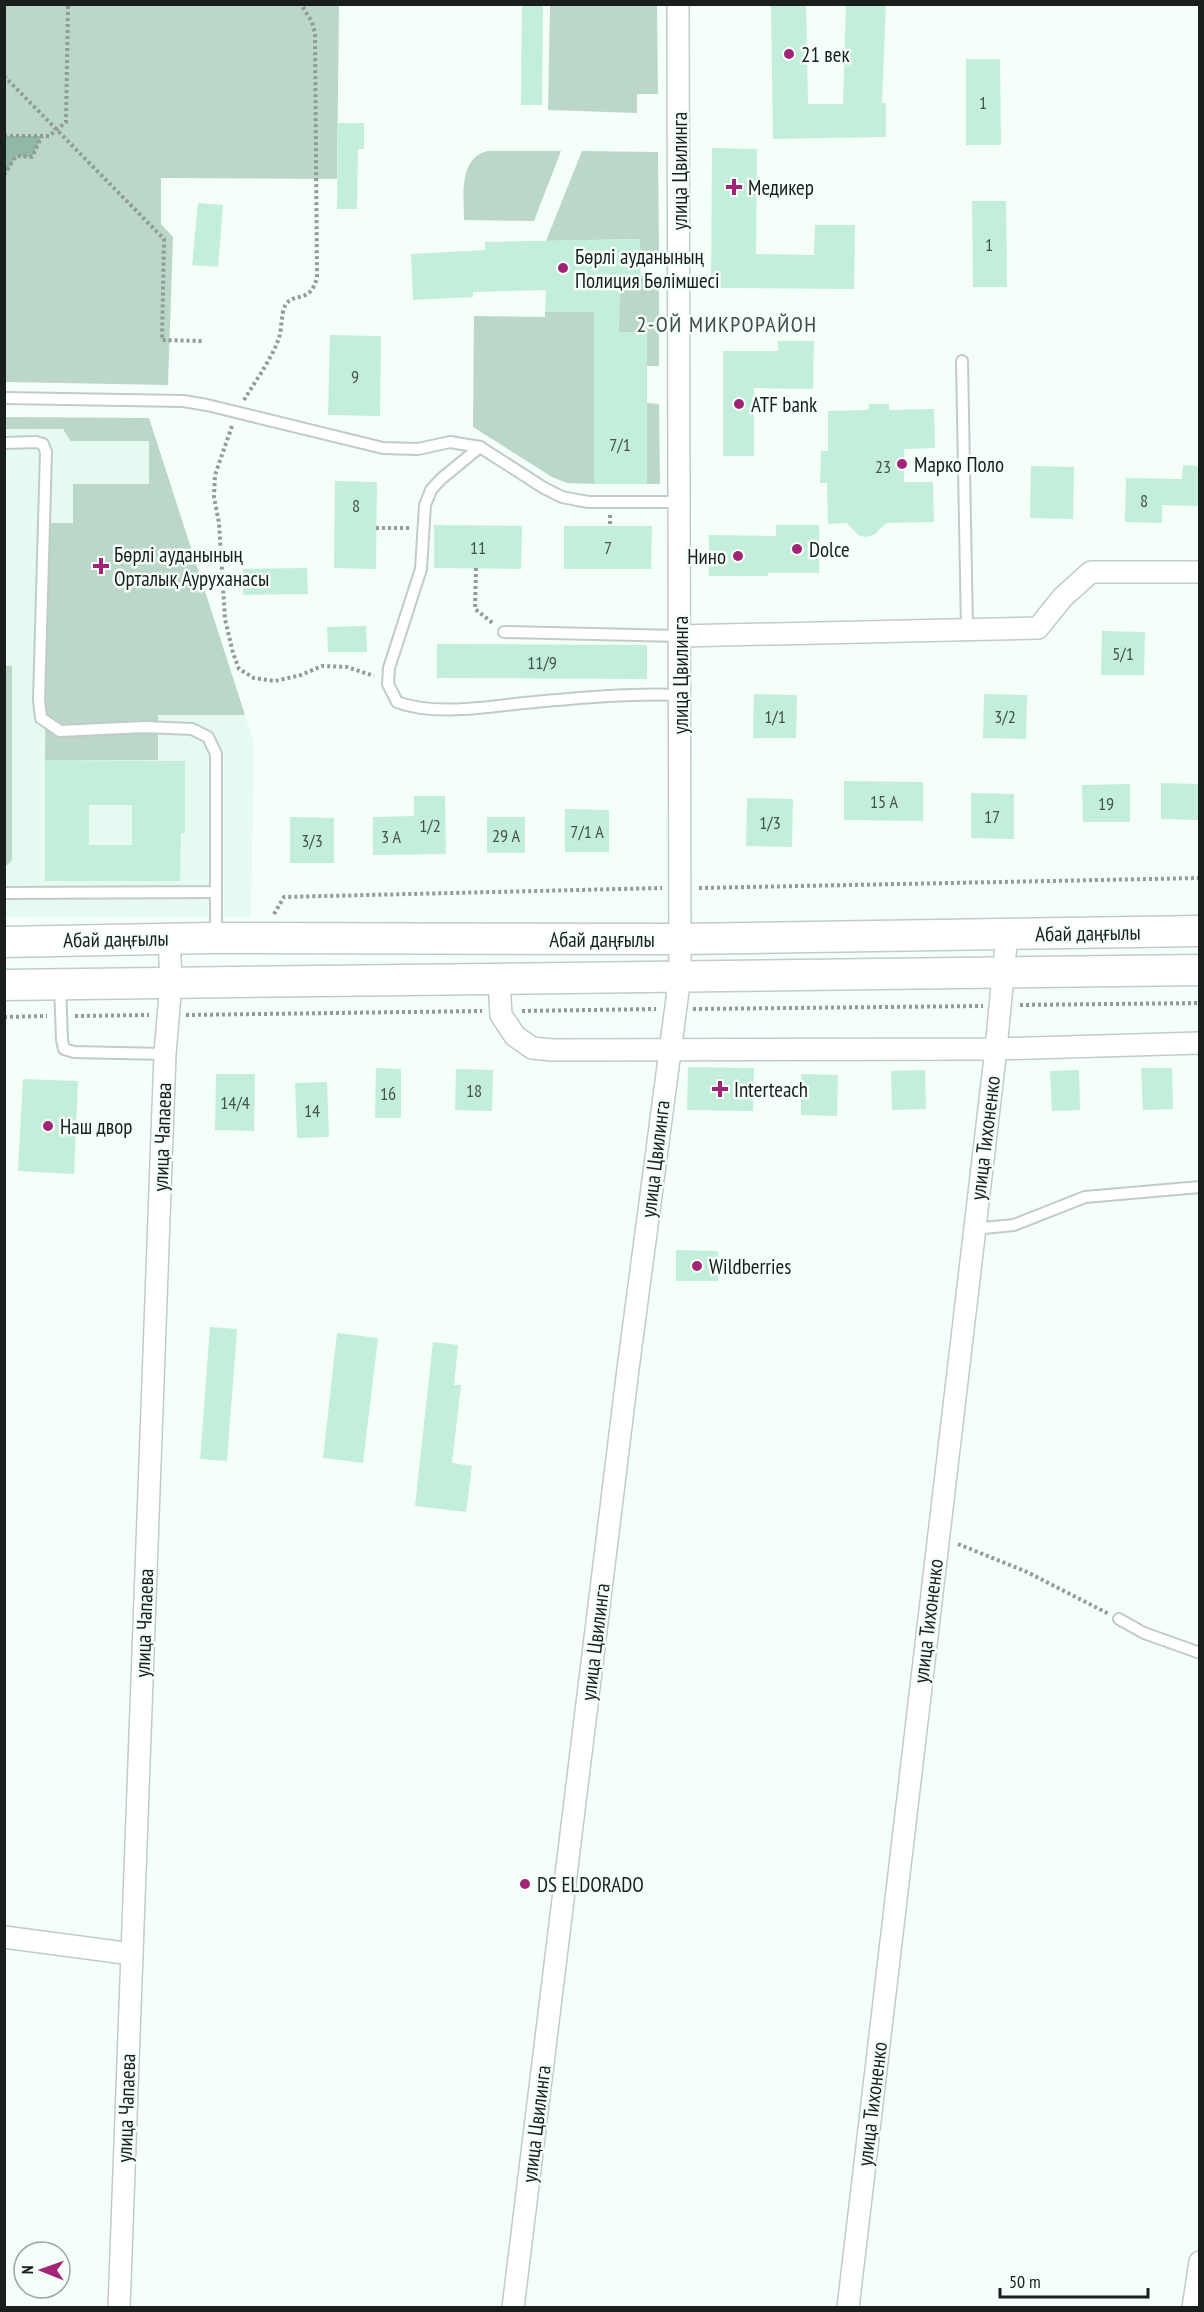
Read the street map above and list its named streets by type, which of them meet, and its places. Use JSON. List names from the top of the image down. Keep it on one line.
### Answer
{"streets":{"street":["улица Цвилинга","Абай даңғылы","улица Чапаева","улица Тихоненко"]},"crossings":[["улица Цвилинга","Абай даңғылы"],["Абай даңғылы","улица Чапаева"],["Абай даңғылы","улица Тихоненко"]],"districts":["2-ОЙ МИКРОРАЙОН"],"places":{"other":["21 век","Бөрлі ауданының Полиция Бөлімшесі","ATF bank","Марко Поло","Dolce","Нино","Наш двор","Wildberries","DS ELDORADO"],"health":["Медикер","Бөрлі ауданының Орталық Ауруханасы","Interteach"]},"house_numbers":["1","1","9","7/1","23","8","8","11","7","5/1","11/9","1/1","3/2","15 А","19","17","1/3","1/2","7/1 А","29 А","3 А","3/3","18","16","14/4","14"],"scale_bar":"50 m","north":"left"}
